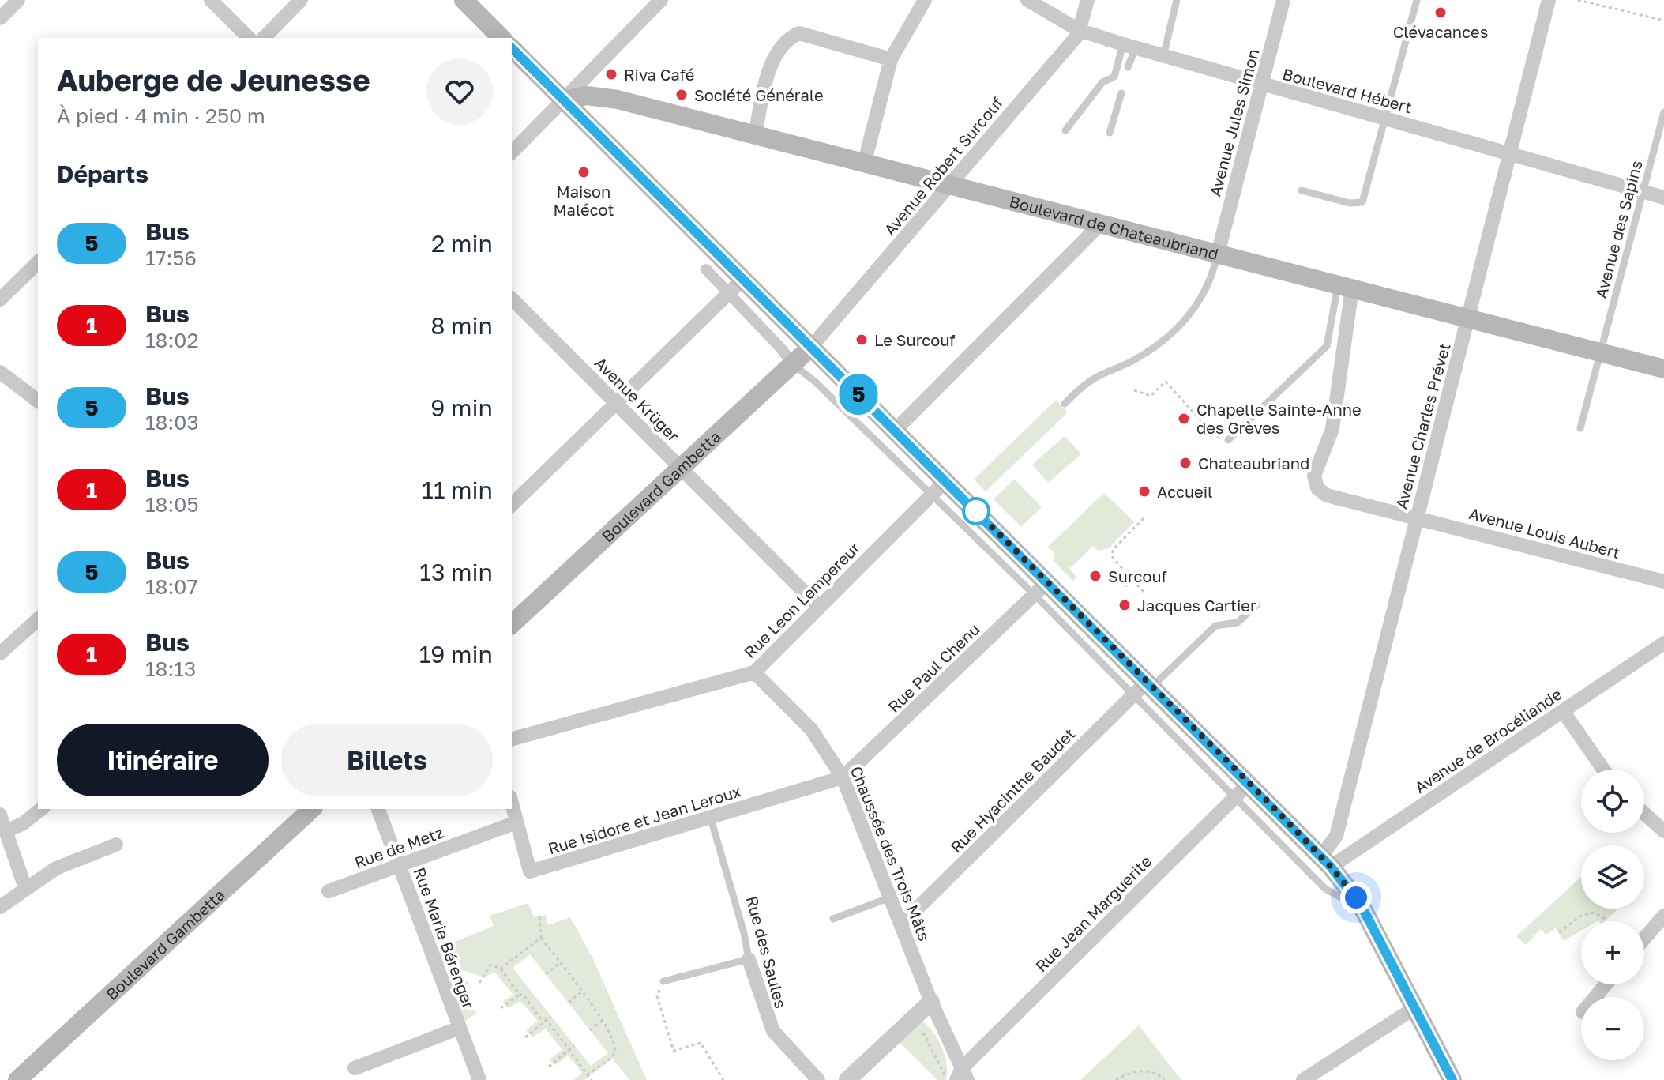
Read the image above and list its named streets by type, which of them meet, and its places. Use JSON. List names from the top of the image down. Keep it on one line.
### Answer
{"streets":{"main road":["Boulevard de Chateaubriand","Boulevard Gambetta"],"street":["Boulevard Hébert","Avenue Jules Simon","Avenue Robert Surcouf","Avenue Krüger","Avenue Charles Prévet","Avenue Louis Aubert","Rue Leon Lempereur","Rue Paul Chenu","Avenue de Brocéliande","Rue Hyacinthe Baudet","Rue Isidore et Jean Leroux","Rue de Metz","Chaussée des Trois Mâts","Rue Jean Marguerite","Rue Marie Bérenger","Rue des Saules"],"lane":["Avenue des Sapins"]},"crossings":[["Boulevard Hébert","Avenue Jules Simon"],["Boulevard Hébert","Avenue Robert Surcouf"],["Boulevard Hébert","Avenue des Sapins"],["Boulevard Hébert","Avenue Charles Prévet"],["Avenue Jules Simon","Boulevard de Chateaubriand"],["Avenue Robert Surcouf","Boulevard de Chateaubriand"],["Avenue Robert Surcouf","Boulevard Gambetta"],["Boulevard de Chateaubriand","Avenue des Sapins"],["Boulevard de Chateaubriand","Avenue Charles Prévet"],["Boulevard de Chateaubriand","Avenue Louis Aubert"],["Avenue Krüger","Boulevard Gambetta"],["Avenue Krüger","Rue Leon Lempereur"],["Avenue Charles Prévet","Avenue Louis Aubert"],["Avenue Charles Prévet","Avenue de Brocéliande"],["Rue Leon Lempereur","Chaussée des Trois Mâts"],["Rue Paul Chenu","Rue Isidore et Jean Leroux"],["Rue Paul Chenu","Chaussée des Trois Mâts"],["Rue Hyacinthe Baudet","Chaussée des Trois Mâts"],["Rue Isidore et Jean Leroux","Rue de Metz"],["Rue Isidore et Jean Leroux","Chaussée des Trois Mâts"],["Rue Isidore et Jean Leroux","Rue des Saules"],["Rue de Metz","Rue Marie Bérenger"],["Chaussée des Trois Mâts","Rue Jean Marguerite"]],"places":["Clévacances","Riva Café","Société Générale","Maison Malécot","Le Surcouf","Chapelle Sainte-Anne des Grèves","Chateaubriand","Accueil","Surcouf","Jacques Cartier"],"lines":["bus line 5"],"page":{"on_map":"5","heading":[["Auberge de Jeunesse","À pied · 4 min · 250 m"],"Départs"],"list":[{"mark":"5","name":"Bus","note":"17:56","value":"2 min"},{"mark":"1","name":"Bus","note":"18:02","value":"8 min"},{"mark":"5","name":"Bus","note":"18:03","value":"9 min"},{"mark":"1","name":"Bus","note":"18:05","value":"11 min"},{"mark":"5","name":"Bus","note":"18:07","value":"13 min"},{"mark":"1","name":"Bus","note":"18:13","value":"19 min"}],"buttons":["Itinéraire","Billets"],"map_buttons":["+","−"]}}
